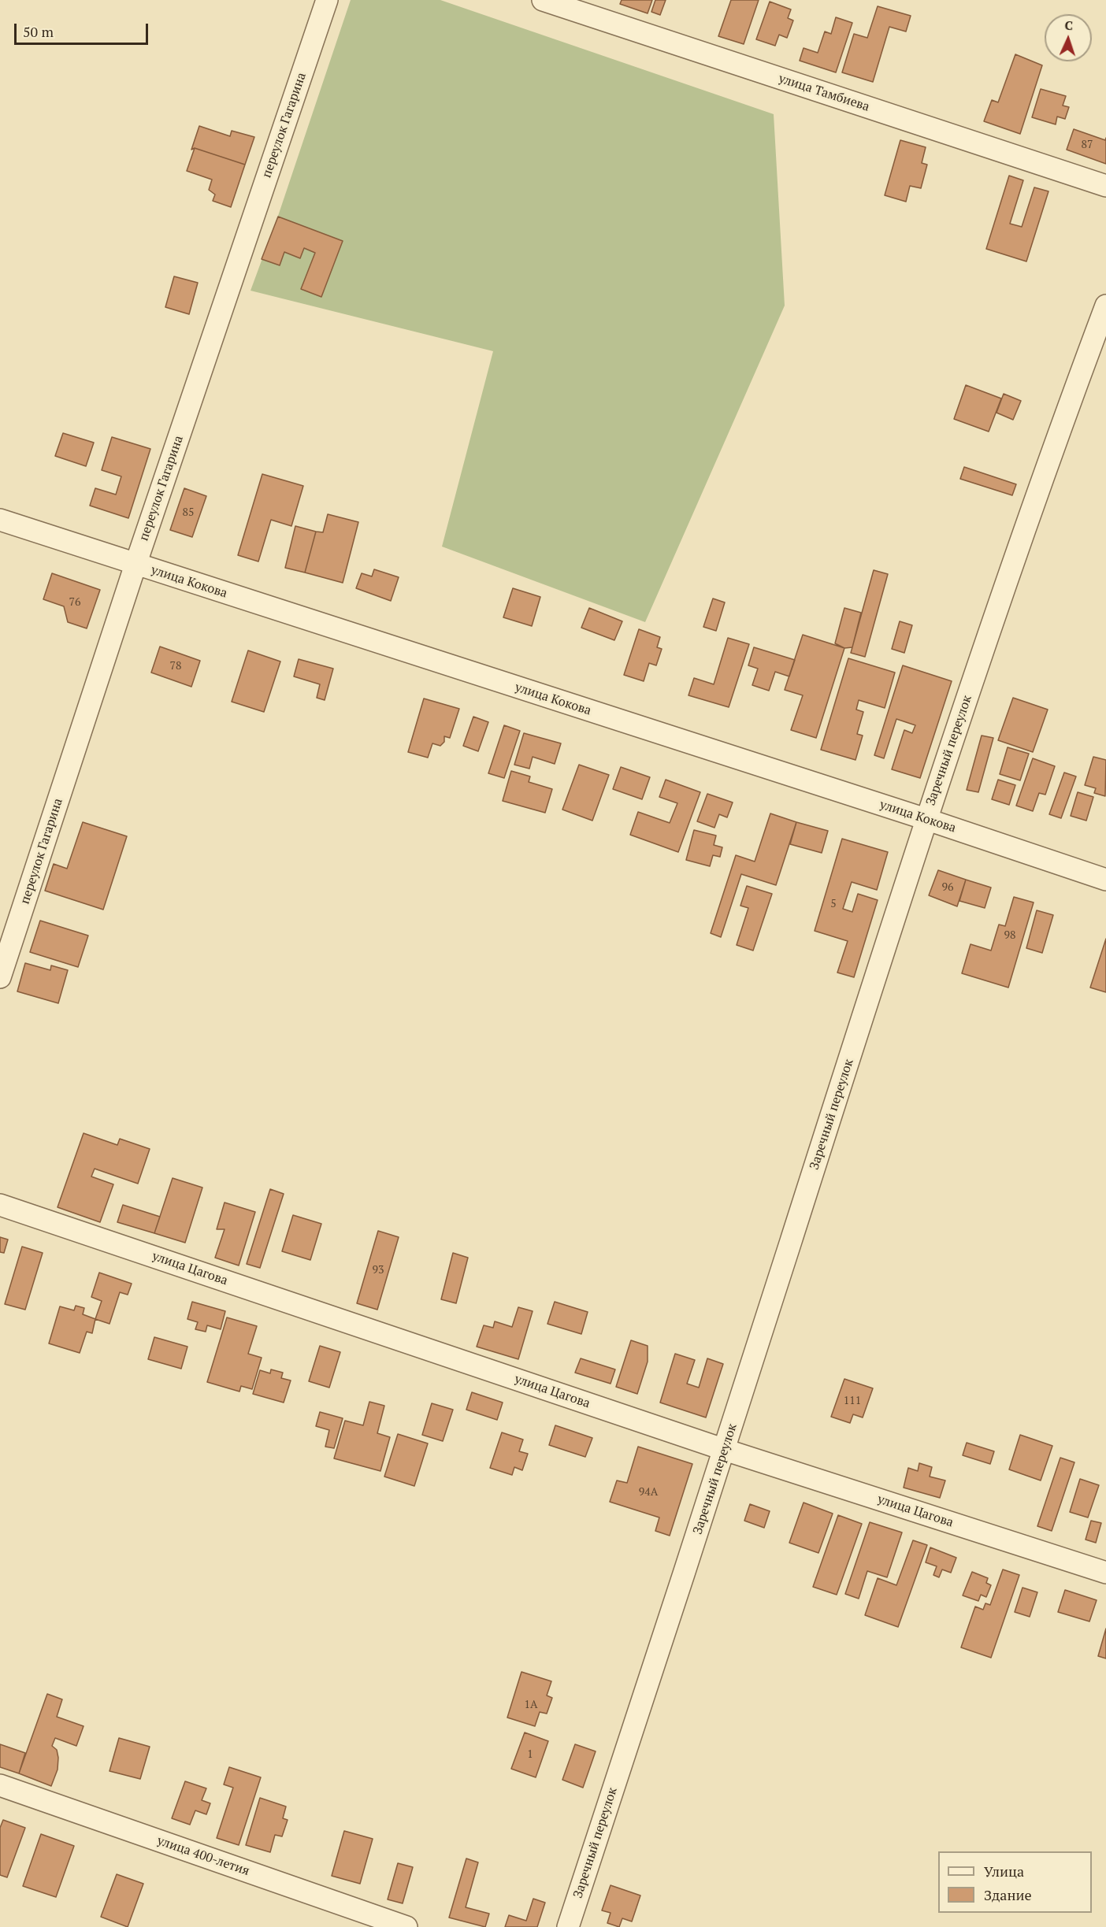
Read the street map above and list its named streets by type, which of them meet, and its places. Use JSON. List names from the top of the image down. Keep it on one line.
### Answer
{"streets":{"street":["улица Тамбиева","переулок Гагарина","улица Кокова","Заречный переулок","улица Цагова","улица 400-летия"]},"crossings":[["переулок Гагарина","улица Кокова"],["улица Кокова","Заречный переулок"],["Заречный переулок","улица Цагова"]],"house_numbers":["87","85","76","78","96","5","98","93","111","94А","1А","1"],"legend":["Улица","Здание"],"scale_bar":"50 m","north":"top"}
